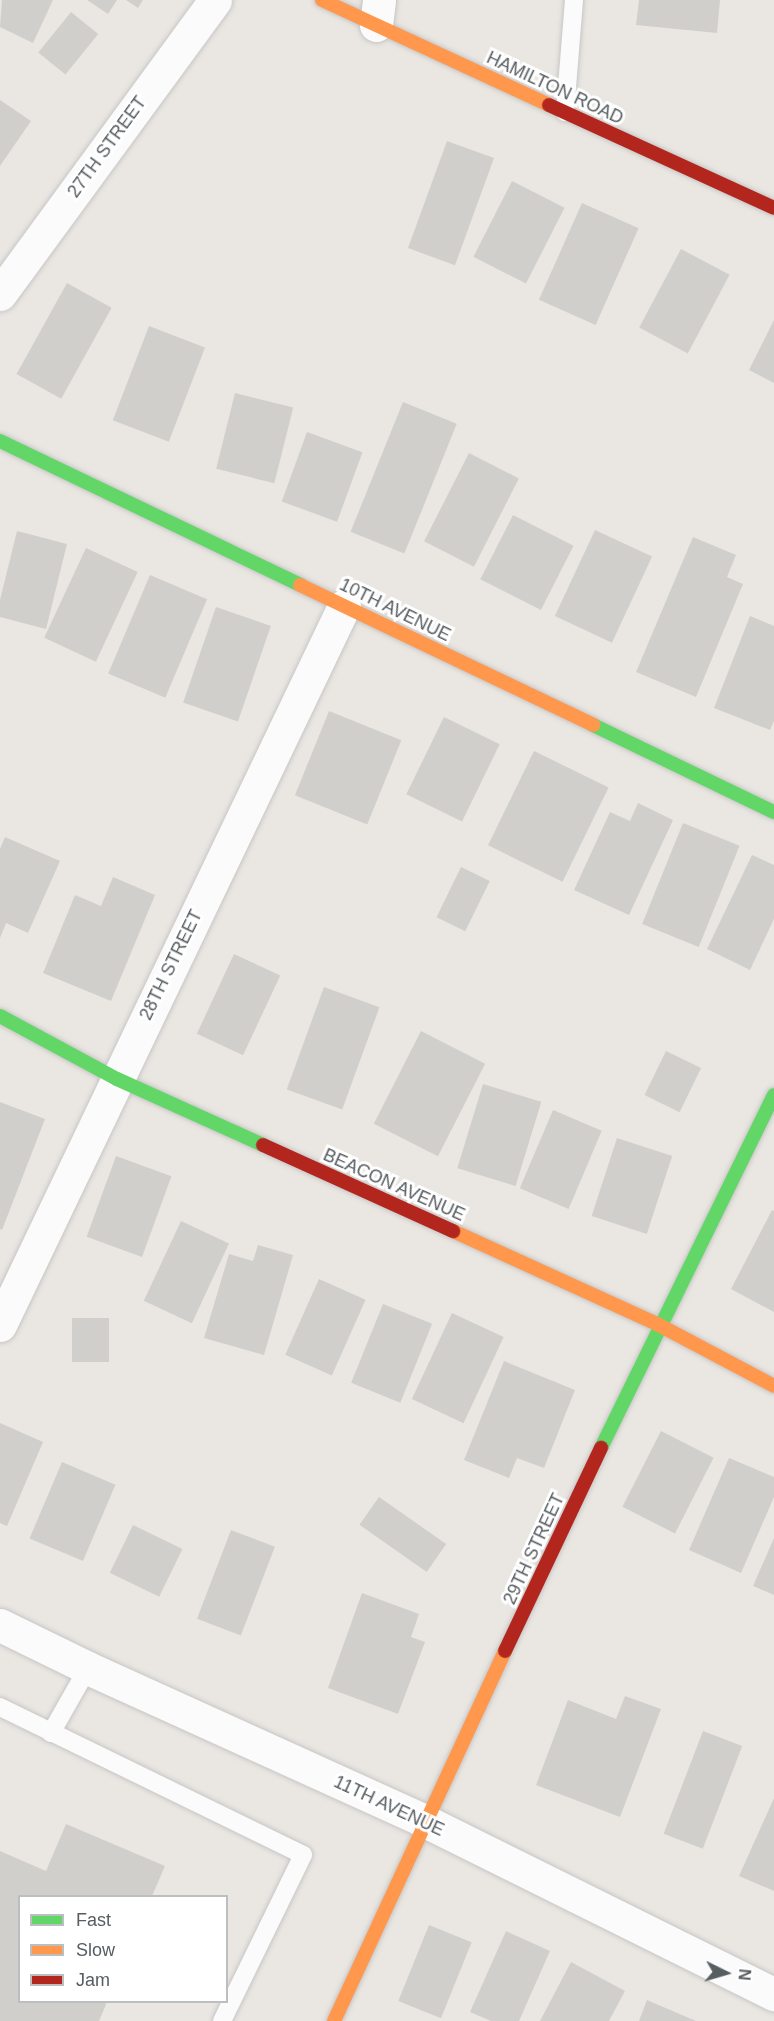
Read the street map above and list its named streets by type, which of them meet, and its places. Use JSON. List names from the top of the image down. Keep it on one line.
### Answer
{"streets":{"street":["HAMILTON ROAD","27TH STREET","10TH AVENUE","28TH STREET","BEACON AVENUE","29TH STREET","11TH AVENUE"]},"crossings":[["10TH AVENUE","28TH STREET"],["28TH STREET","BEACON AVENUE"],["BEACON AVENUE","29TH STREET"],["29TH STREET","11TH AVENUE"]],"legend":["Fast","Slow","Jam"],"north":"right"}
